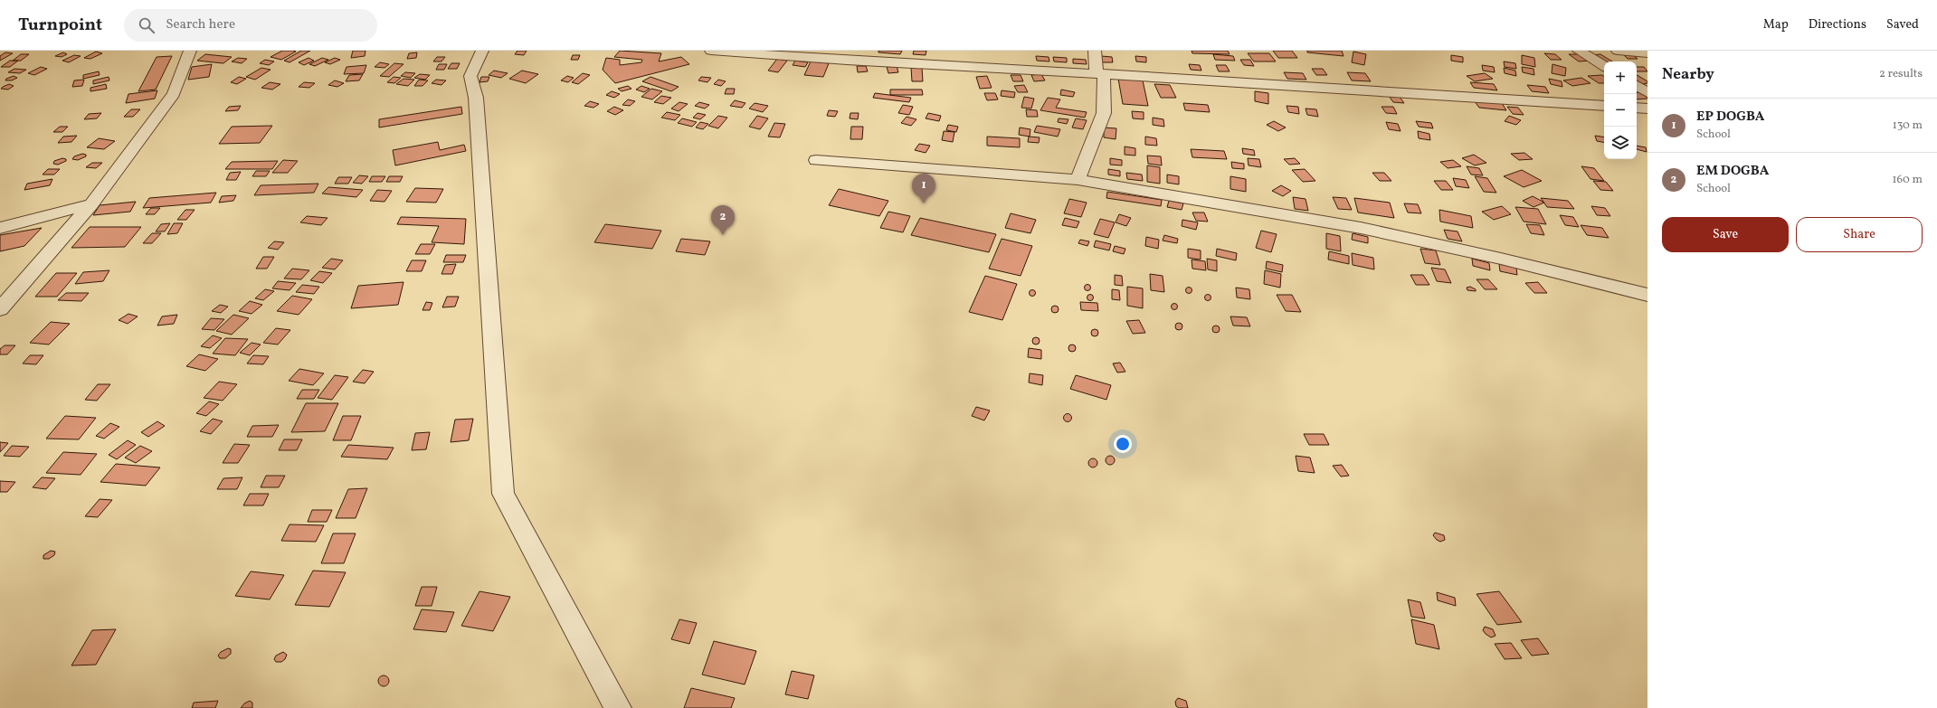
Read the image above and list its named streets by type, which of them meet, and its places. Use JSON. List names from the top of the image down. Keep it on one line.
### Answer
{"page":{"header":"Turnpoint","search":"Search here","nav":["Map","Directions","Saved"],"heading":["Nearby","2 results"],"map_buttons":["+","−"],"list":[{"mark":"1","name":"EP DOGBA","note":"School","value":"130 m"},{"mark":"2","name":"EM DOGBA","note":"School","value":"160 m"}],"pins":["1","2"],"buttons":["Save","Share"]}}
